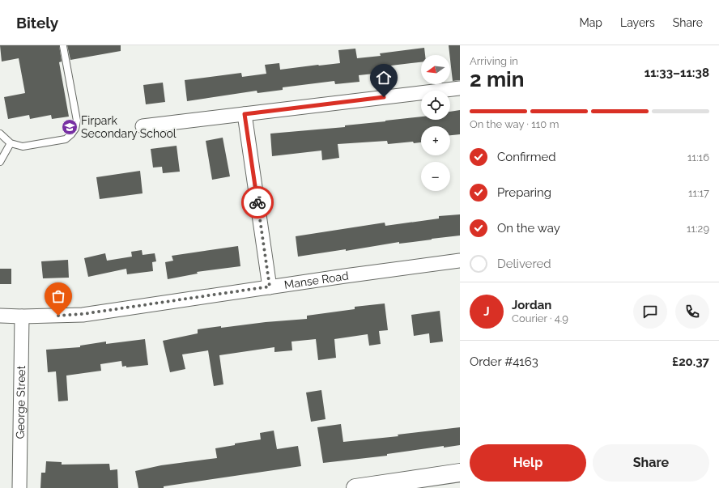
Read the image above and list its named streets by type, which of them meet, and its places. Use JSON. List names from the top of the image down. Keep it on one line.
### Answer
{"streets":{"street":["Manse Road","George Street"]},"crossings":[["Manse Road","George Street"]],"places":{"school or university":["Firpark Secondary School"]},"north":"left","page":{"header":"Bitely","nav":["Map","Layers","Share"],"heading":["2 min","Arriving in","11:33–11:38"],"panel":["Jordan","Courier · 4.9","Order #4163","£20.37"],"map_buttons":["+","−"],"bar":"On the way · 110 m","list":[["Confirmed","11:16"],["Preparing","11:17"],["On the way","11:29"],"Delivered"],"round":"J","buttons":["Help","Share"]}}
